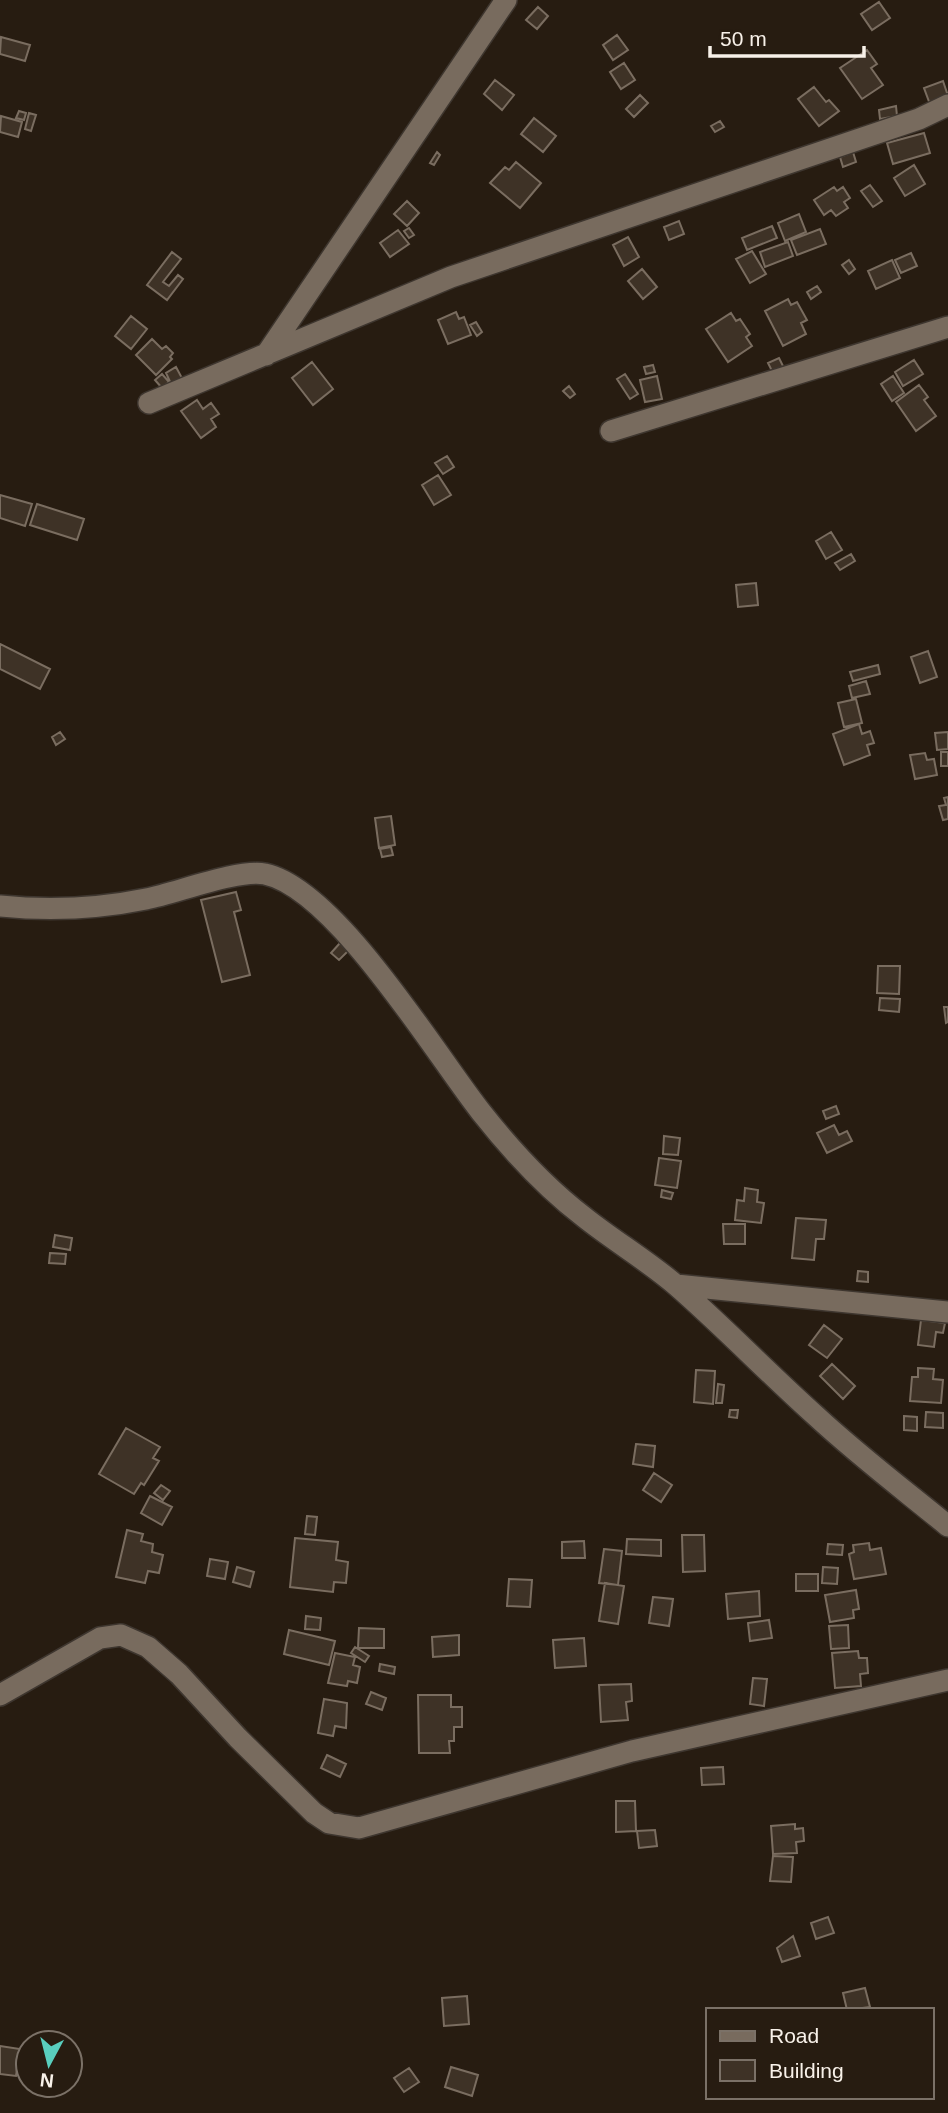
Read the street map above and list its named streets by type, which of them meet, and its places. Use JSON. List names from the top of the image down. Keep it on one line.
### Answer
{"legend":["Road","Building"],"scale_bar":"50 m","north":"bottom"}
